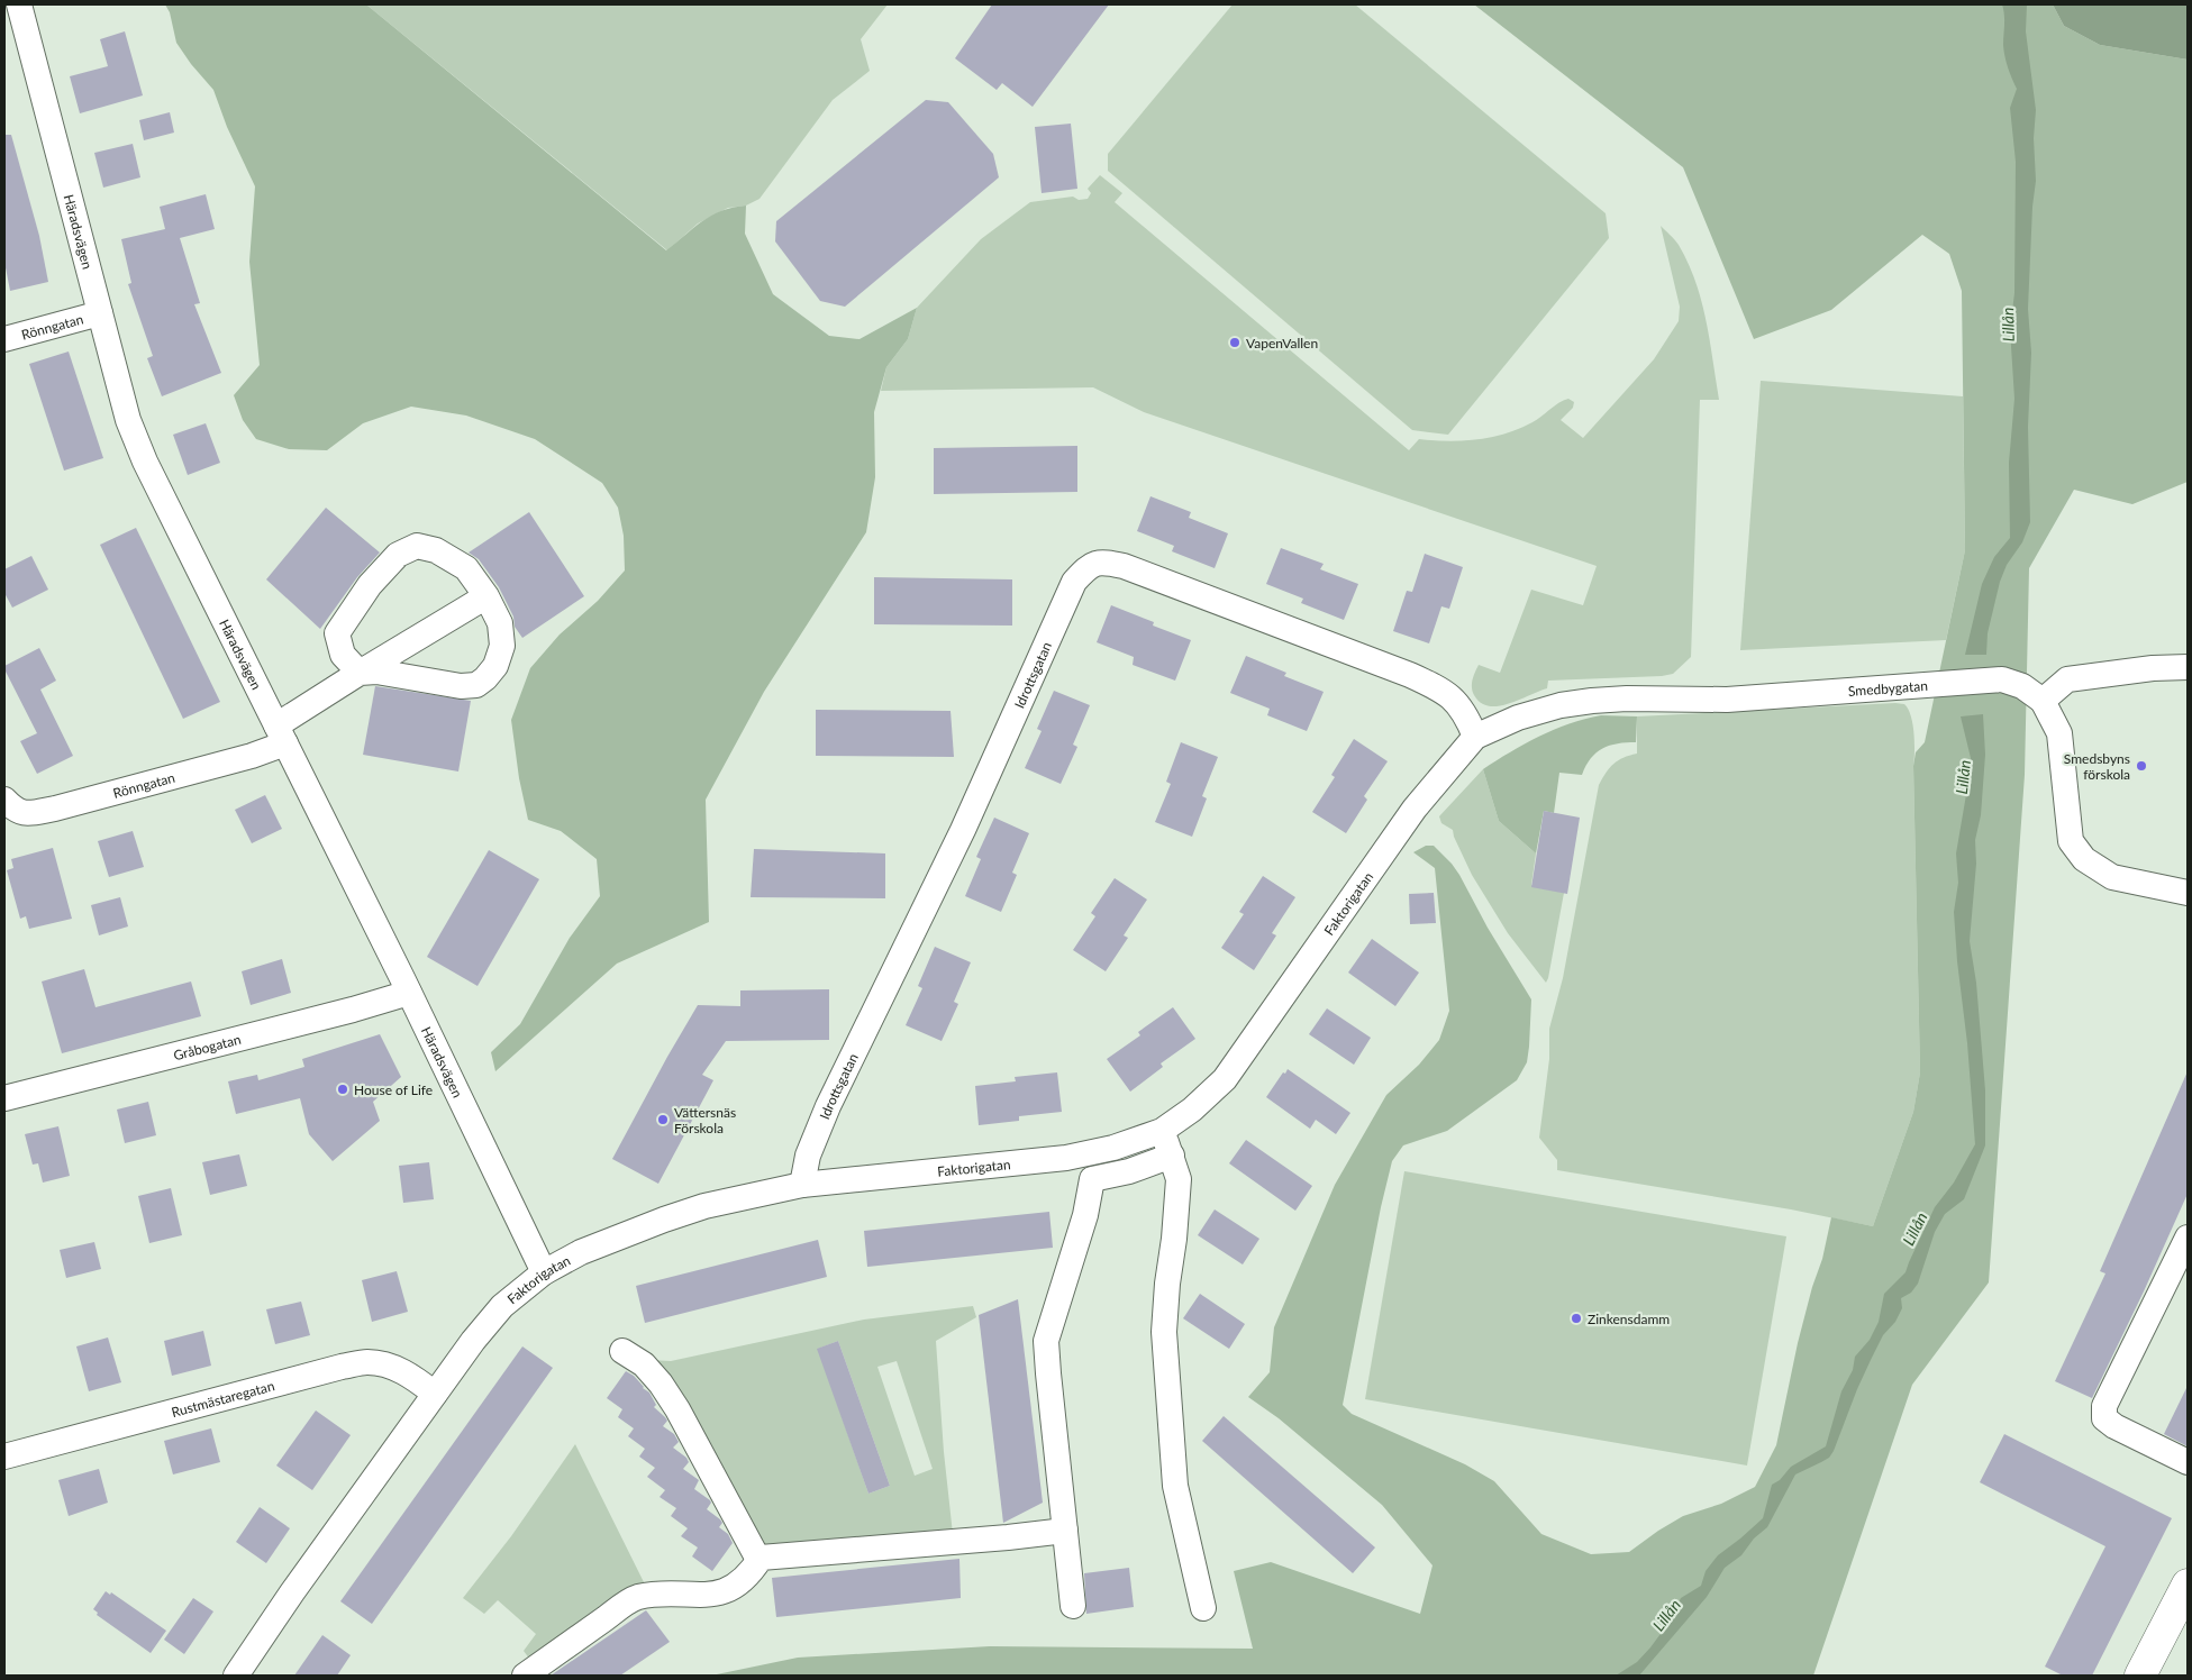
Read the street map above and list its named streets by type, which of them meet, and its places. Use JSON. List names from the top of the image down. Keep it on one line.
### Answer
{"streets":{"street":["Häradsvägen","Rönngatan","Idrottsgatan","Smedbygatan","Faktorigatan","Gråbogatan","Rustmästaregatan"]},"crossings":[["Häradsvägen","Rönngatan"],["Häradsvägen","Faktorigatan"],["Häradsvägen","Gråbogatan"],["Idrottsgatan","Faktorigatan"],["Smedbygatan","Faktorigatan"],["Faktorigatan","Rustmästaregatan"]],"water":["Lillån"],"places":["VapenVallen","Smedsbyns förskola","House of Life","Vättersnäs Förskola","Zinkensdamm"]}
